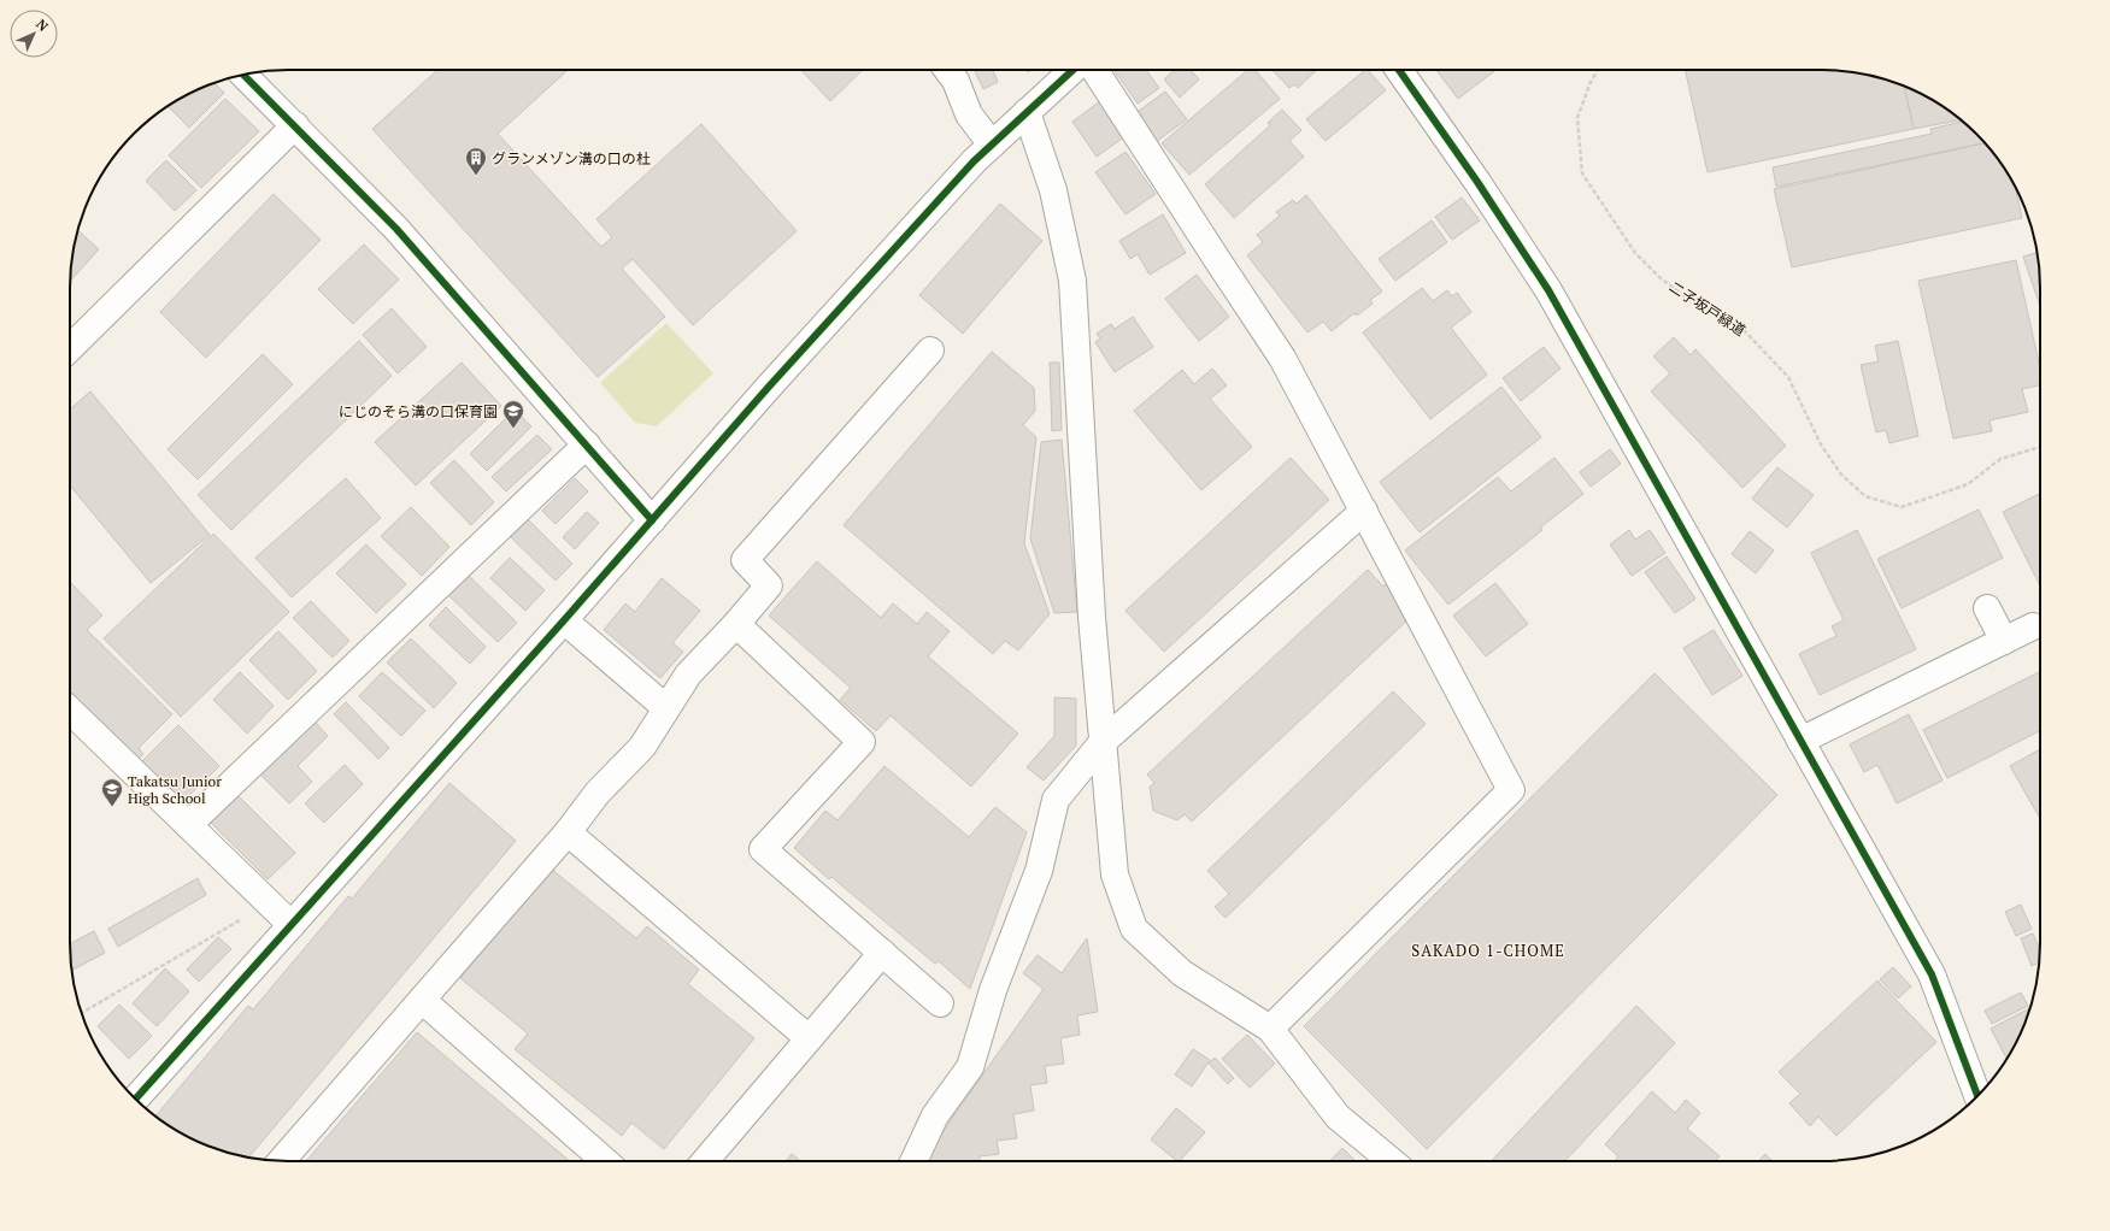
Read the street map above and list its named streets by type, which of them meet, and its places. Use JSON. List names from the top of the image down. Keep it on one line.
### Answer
{"streets":{"path":["二子坂戸緑道"]},"districts":["SAKADO 1-CHOME"],"places":{"building":["グランメゾン溝の口の杜"],"school or university":["にじのそら溝の口保育園","Takatsu Junior High School"]},"north":"top right"}
